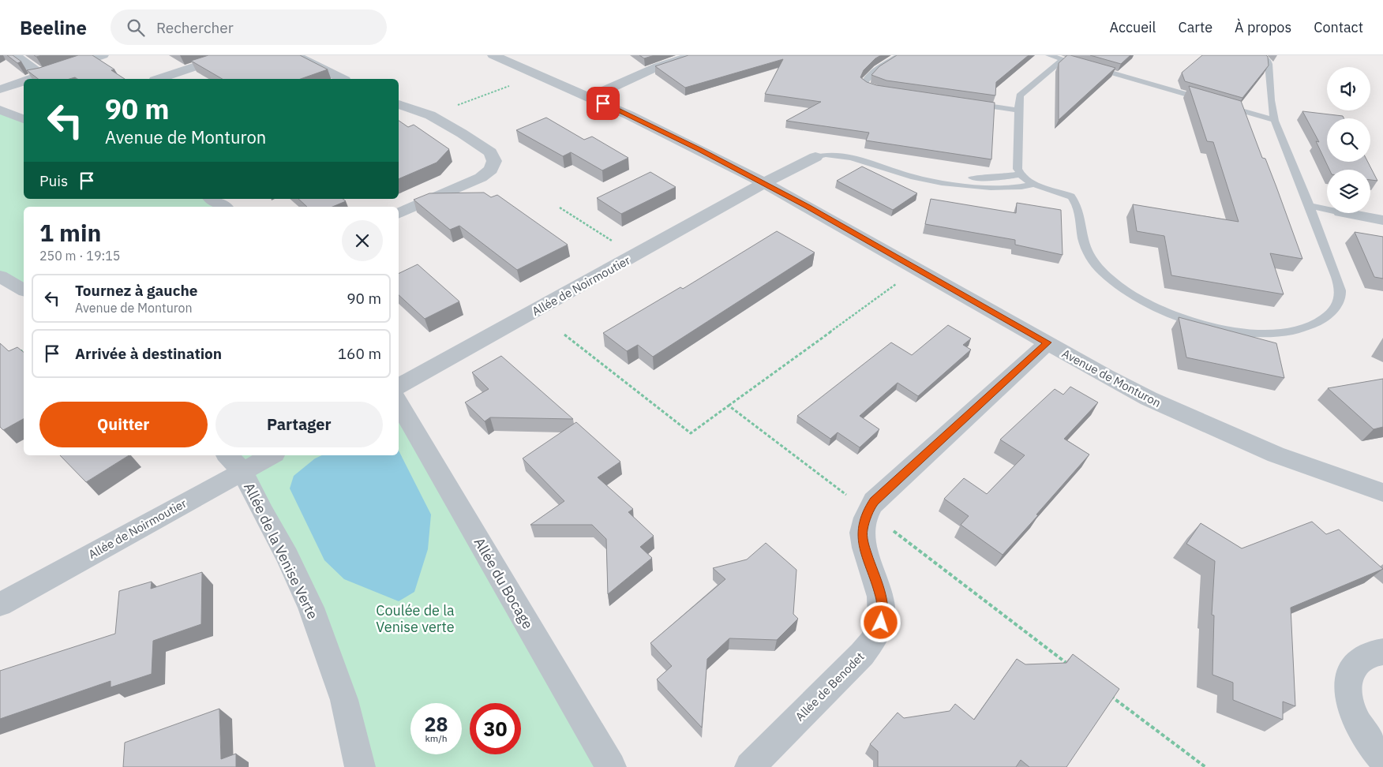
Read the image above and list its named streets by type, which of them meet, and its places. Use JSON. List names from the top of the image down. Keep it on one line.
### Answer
{"streets":{"street":["Allée de Noirmoutier","Avenue de Monturon","Allée de la Venise Verte","Allée du Bocage","Allée de Benodet"]},"crossings":[["Allée de Noirmoutier","Avenue de Monturon"],["Allée de Noirmoutier","Allée de la Venise Verte"],["Avenue de Monturon","Allée de Benodet"]],"parks":["Coulée de la Venise verte"],"page":{"header":"Beeline","search":"Rechercher","nav":["Accueil","Carte","À propos","Contact"],"turn":["90 m","Avenue de Monturon"],"then":"Puis","heading":["1 min","250 m · 19:15"],"list":[{"name":"Tournez à gauche","note":"Avenue de Monturon","value":"90 m"},{"name":"Arrivée à destination","value":"160 m"}],"buttons":["Quitter","Partager"],"speed":"28 km/h","limit":"30"}}
